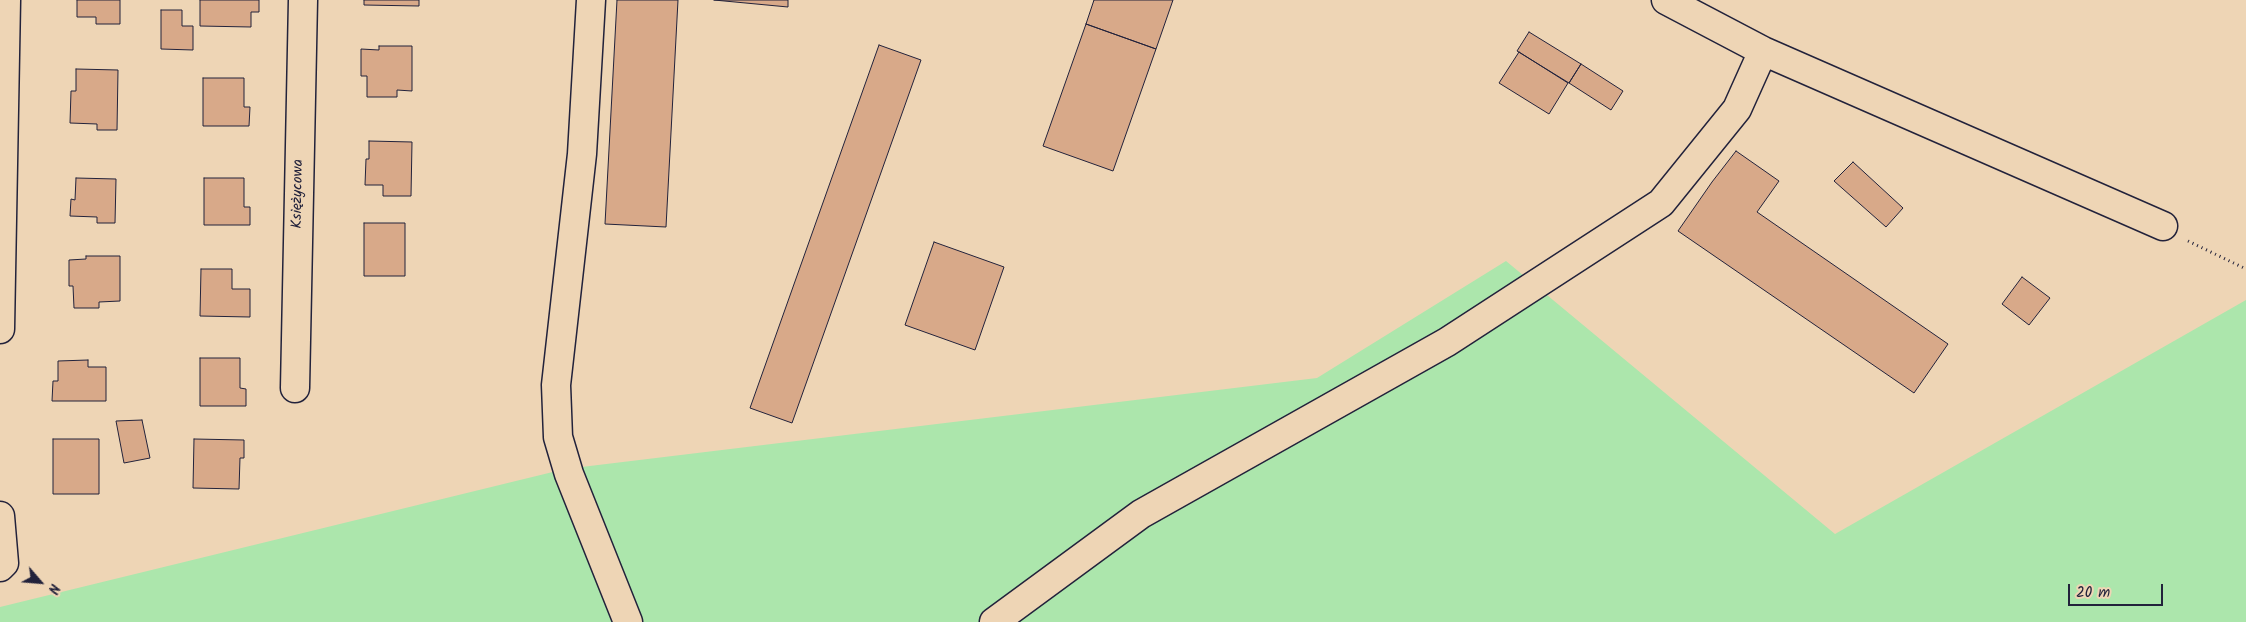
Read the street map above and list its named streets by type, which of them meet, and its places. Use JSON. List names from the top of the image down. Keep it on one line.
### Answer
{"streets":{"street":["Księżycowa"]},"scale_bar":"20 m","north":"bottom right"}
